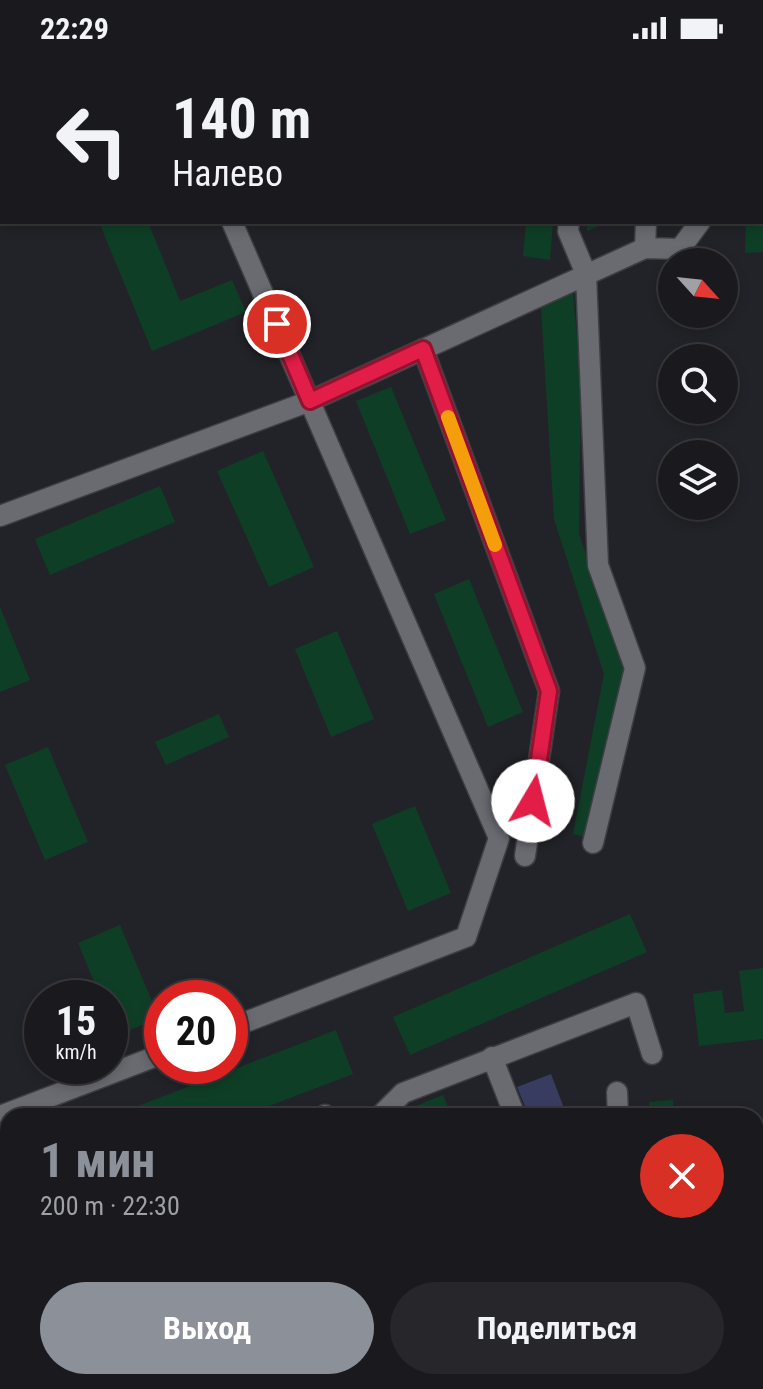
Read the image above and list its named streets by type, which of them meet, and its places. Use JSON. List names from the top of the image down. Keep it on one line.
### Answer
{"north":"bottom right","page":{"status":"22:29","turn":["140 m","Налево"],"speed":"15 km/h","limit":"20","heading":["1 мин","200 m · 22:30"],"buttons":["Выход","Поделиться"]}}
